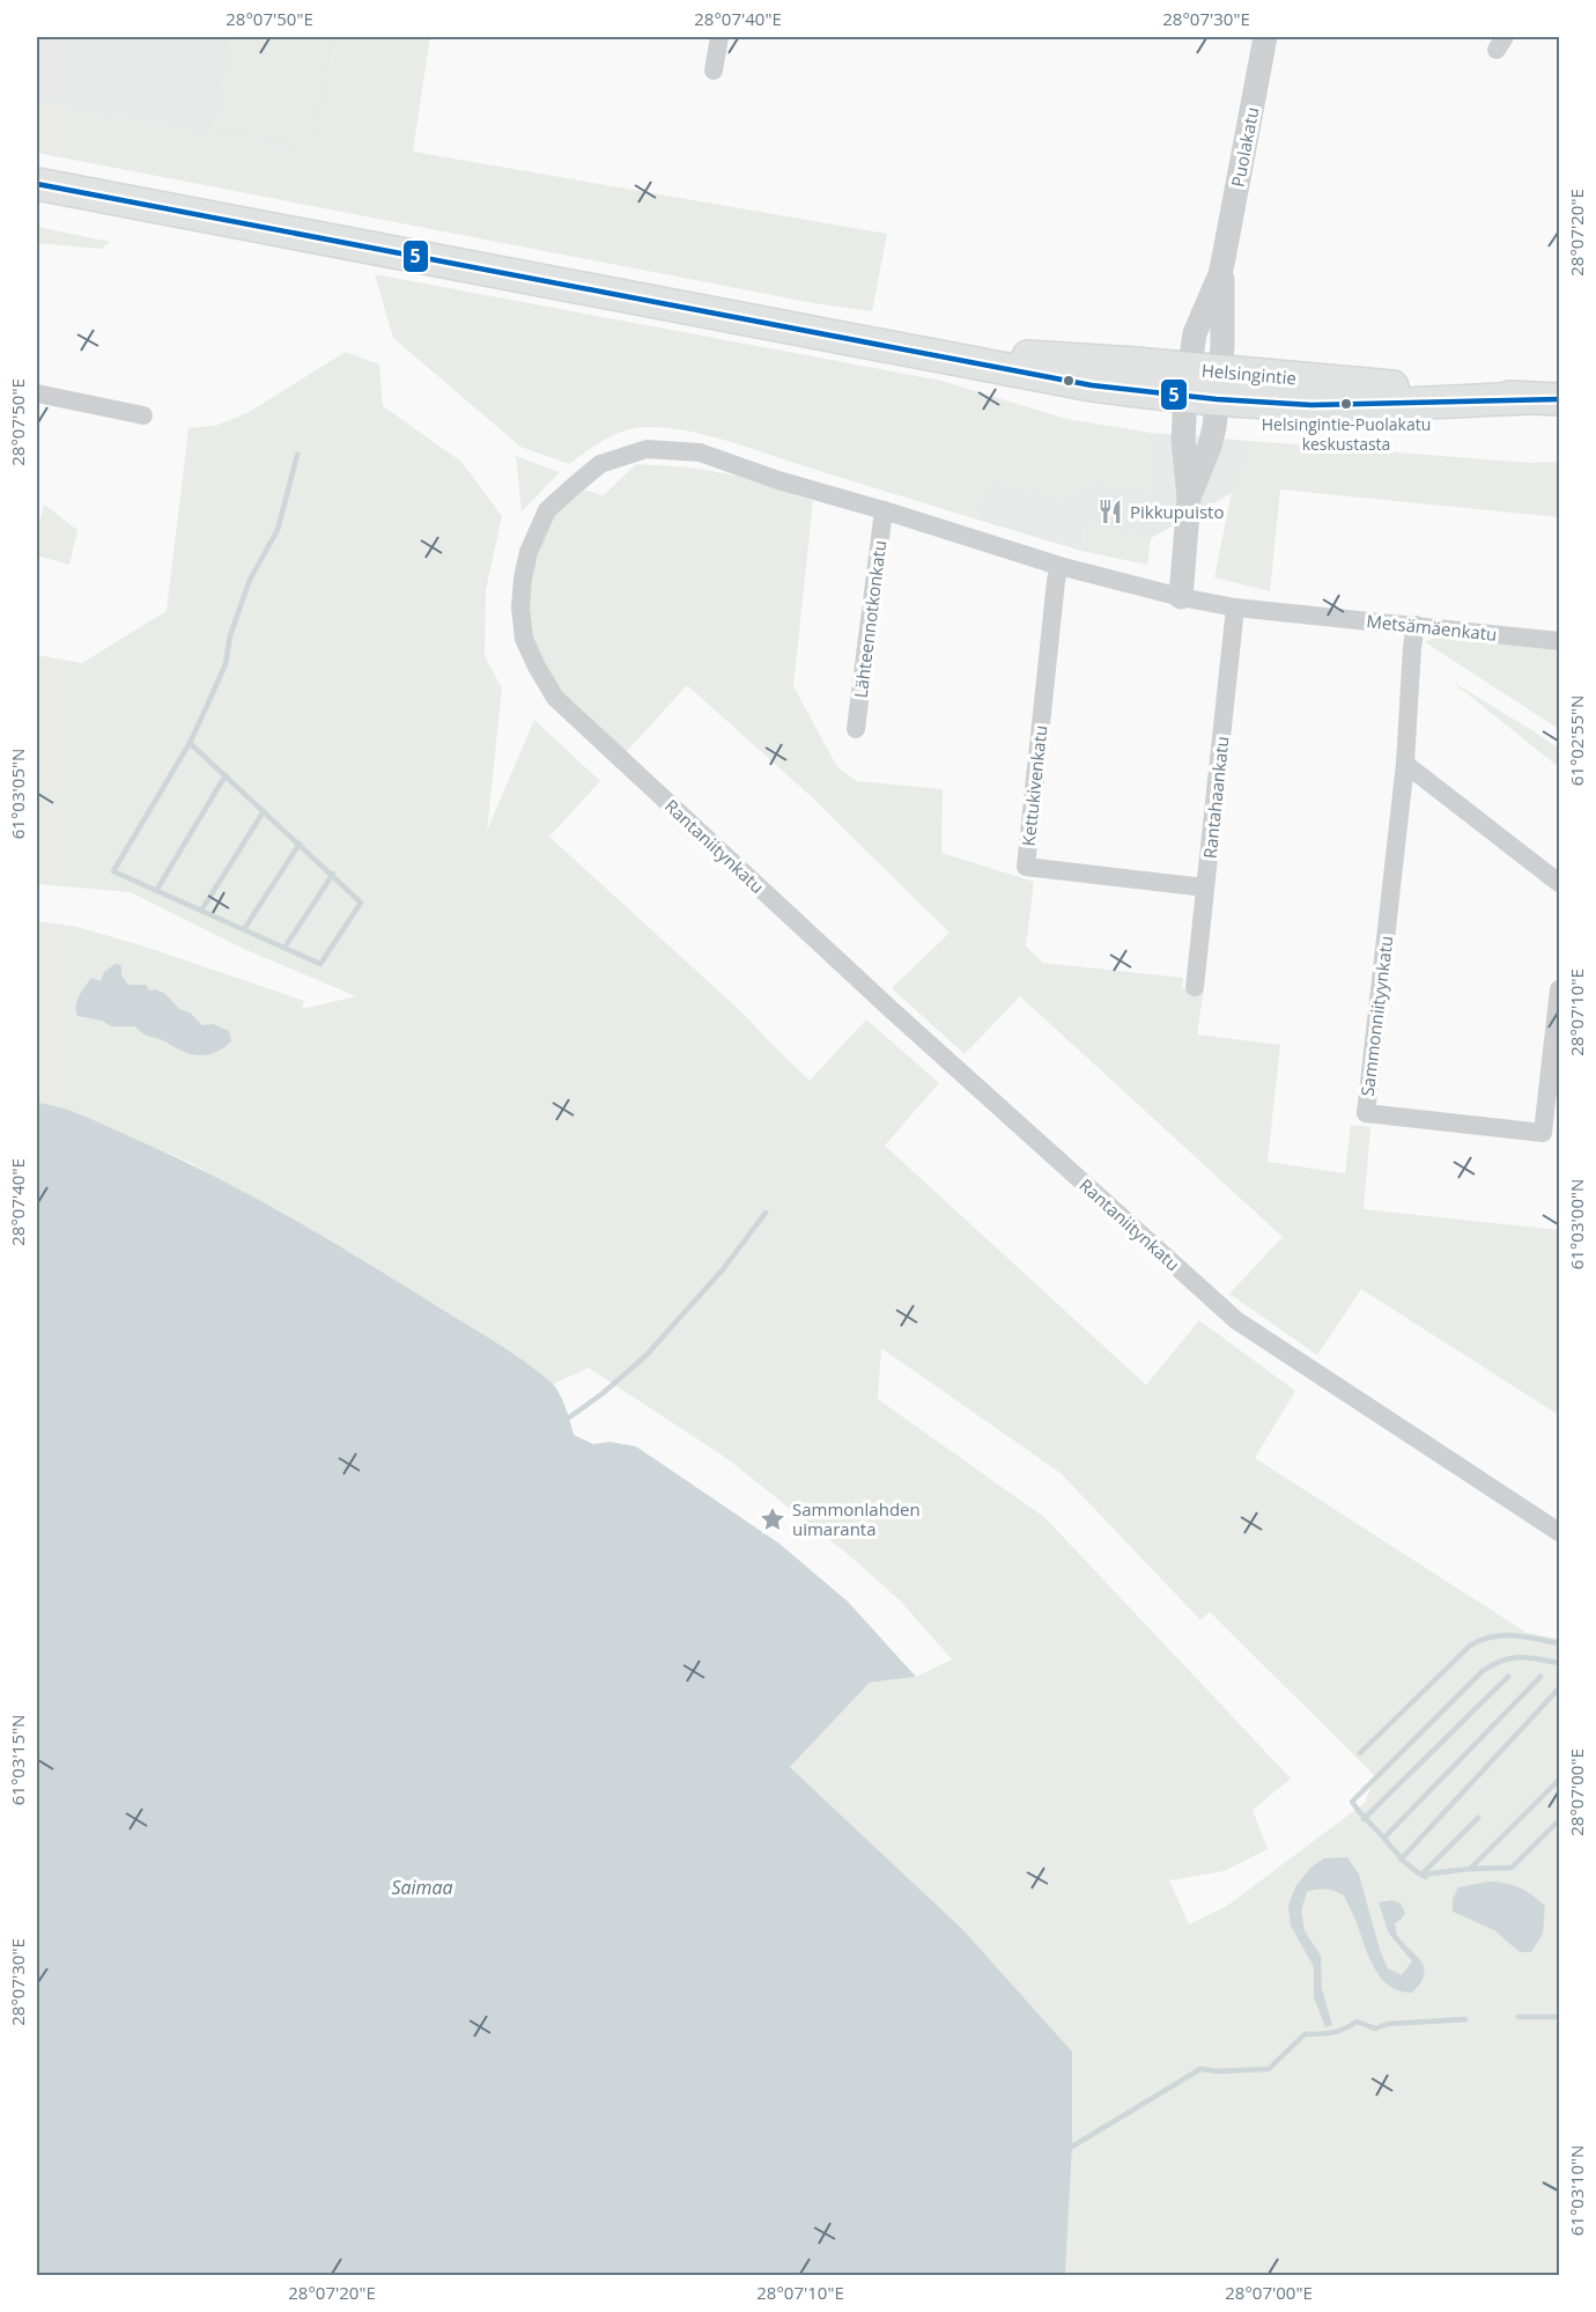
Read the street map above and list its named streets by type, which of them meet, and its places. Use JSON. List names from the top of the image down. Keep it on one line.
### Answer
{"streets":{"main road":["Helsingintie"],"street":["Puolakatu","Lähteennotkonkatu","Metsämäenkatu","Kettukivenkatu","Rantahaankatu","Rantaniitynkatu","Sammonniityynkatu"]},"crossings":[["Puolakatu","Helsingintie"],["Puolakatu","Metsämäenkatu"],["Puolakatu","Rantaniitynkatu"],["Lähteennotkonkatu","Rantaniitynkatu"],["Metsämäenkatu","Rantahaankatu"],["Metsämäenkatu","Rantaniitynkatu"],["Metsämäenkatu","Sammonniityynkatu"],["Kettukivenkatu","Rantahaankatu"],["Kettukivenkatu","Rantaniitynkatu"]],"water":["Saimaa"],"places":{"other":["Helsingintie-Puolakatu keskustasta"],"restaurant":["Pikkupuisto"],"place":["Sammonlahden uimaranta"]},"lines":["transit line 5"],"coordinates":["28°07'50\"E","28°07'40\"E","28°07'30\"E","28°07'20\"E","61°02'55\"N","61°03'05\"N","28°07'10\"E","61°03'00\"N","61°03'15\"N","28°07'00\"E","61°03'10\"N"]}
